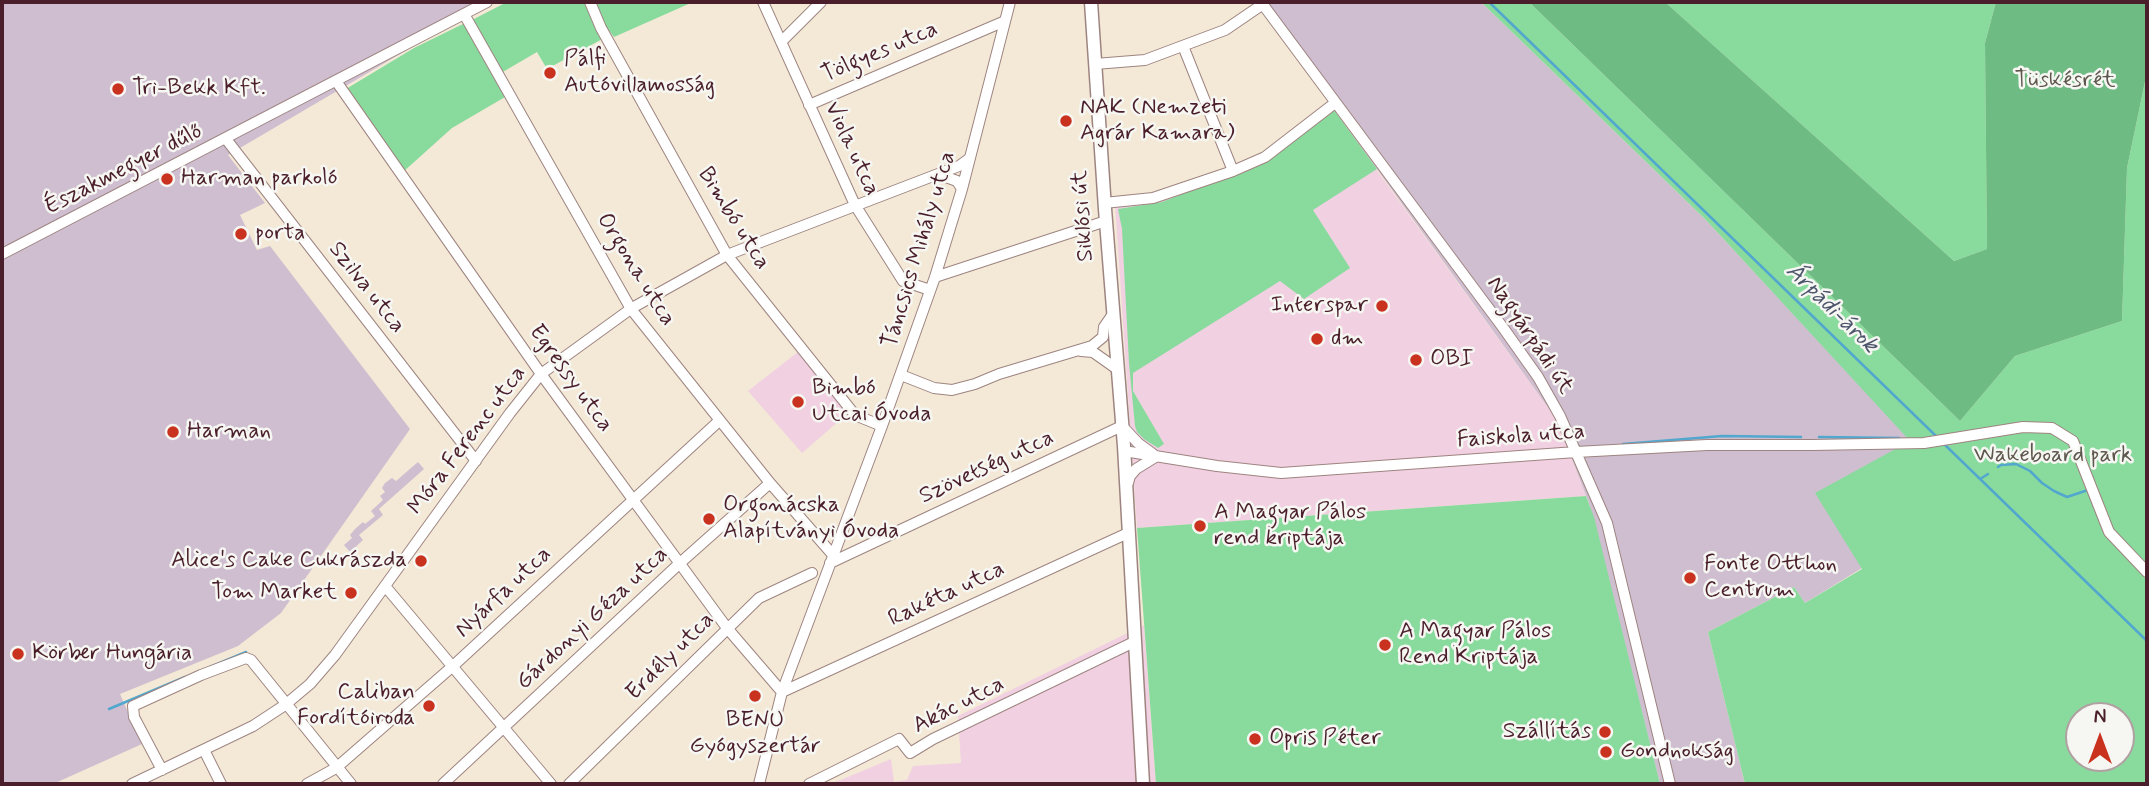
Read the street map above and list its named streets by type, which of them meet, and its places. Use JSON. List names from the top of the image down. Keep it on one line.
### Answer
{"streets":{"main road":["Siklósi út"],"street":["Tölgyes utca","Viola utca","Északmegyer dűlő","Bimbó utca","Táncsics Mihály utca","Orgona utca","Szilva utca","Nagyárpádi út","Egressy utca","Faiskola utca","Móra Ferenc utca","Szövetség utca","Nyárfa utca","Rakéta utca","Gárdonyi Géza utca","Erdély utca","Akác utca"]},"crossings":[["Tölgyes utca","Viola utca"],["Tölgyes utca","Táncsics Mihály utca"],["Viola utca","Táncsics Mihály utca"],["Viola utca","Móra Ferenc utca"],["Északmegyer dűlő","Orgona utca"],["Északmegyer dűlő","Szilva utca"],["Északmegyer dűlő","Egressy utca"],["Siklósi út","Faiskola utca"],["Siklósi út","Szövetség utca"],["Bimbó utca","Táncsics Mihály utca"],["Bimbó utca","Móra Ferenc utca"],["Táncsics Mihály utca","Orgona utca"],["Táncsics Mihály utca","Egressy utca"],["Táncsics Mihály utca","Móra Ferenc utca"],["Táncsics Mihály utca","Szövetség utca"],["Táncsics Mihály utca","Rakéta utca"],["Orgona utca","Móra Ferenc utca"],["Orgona utca","Szövetség utca"],["Orgona utca","Nyárfa utca"],["Orgona utca","Gárdonyi Géza utca"],["Szilva utca","Móra Ferenc utca"],["Nagyárpádi út","Faiskola utca"],["Egressy utca","Móra Ferenc utca"],["Egressy utca","Nyárfa utca"],["Egressy utca","Rakéta utca"],["Egressy utca","Gárdonyi Géza utca"],["Egressy utca","Erdély utca"]],"water":["Árpádi-árok"],"parks":["Tüskésrét","Wakeboard park"],"places":["Pálfi Autóvillamosság","Tri-Bekk Kft.","NAK (Nemzeti Agrár Kamara)","Harman parkoló","porta","Interspar","dm","OBI","Bimbó Utcai Óvoda","Harman","Orgonácska Alapítványi Óvoda","A Magyar Pálos rend kriptája","Alice's Cake Cukrászda","Fonte Otthon Centrum","Tom Market","A Magyar Pálos Rend Kriptája","Körber Hungária","BENU Gyógyszertár","Caliban Fordítóiroda","Szállítás","Opris Péter","Gondnokság"],"north":"top"}
